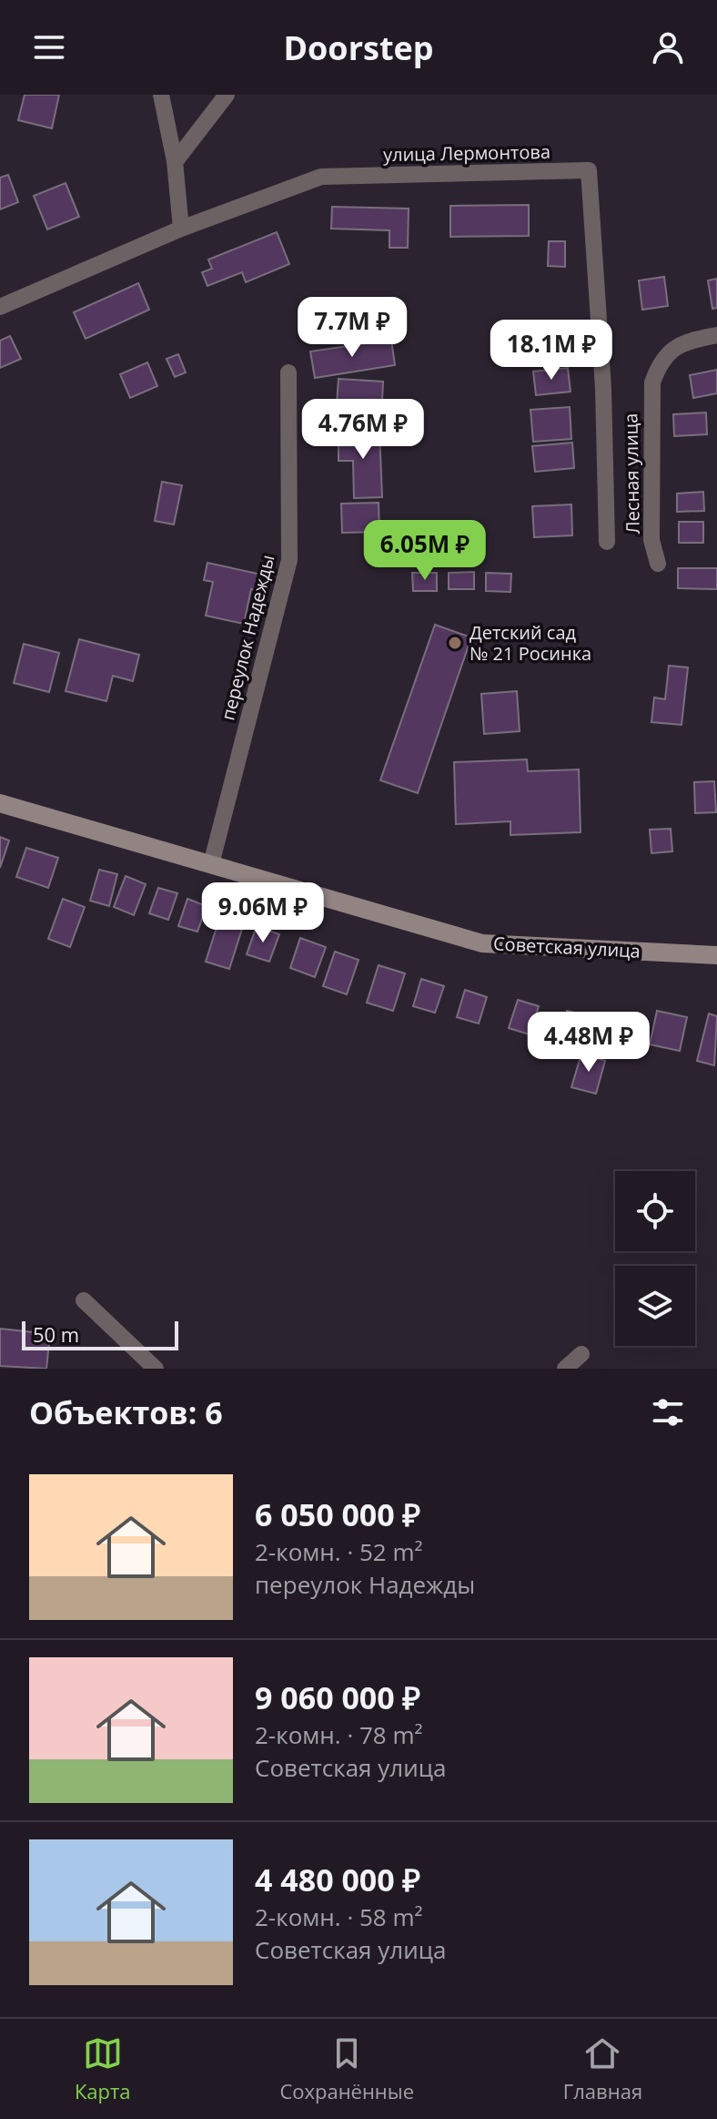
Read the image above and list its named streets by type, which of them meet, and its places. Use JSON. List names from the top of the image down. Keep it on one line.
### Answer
{"streets":{"main road":["Советская улица"],"street":["улица Лермонтова","Лесная улица","переулок Надежды"]},"crossings":[["переулок Надежды","Советская улица"]],"places":["Детский сад № 21 Росинка"],"scale_bar":"50 m","page":{"header":"Doorstep","price":["7.7M ₽","18.1M ₽","4.76M ₽","6.05M ₽","9.06M ₽","4.48M ₽"],"scale":"50 m","heading":"Объектов: 6","list":[{"name":"6 050 000 ₽","note":"2-комн. · 52 m² · переулок Надежды"},{"name":"9 060 000 ₽","note":"2-комн. · 78 m² · Советская улица"},{"name":"4 480 000 ₽","note":"2-комн. · 58 m² · Советская улица"}],"tabs":["Карта","Сохранённые","Главная"]}}
